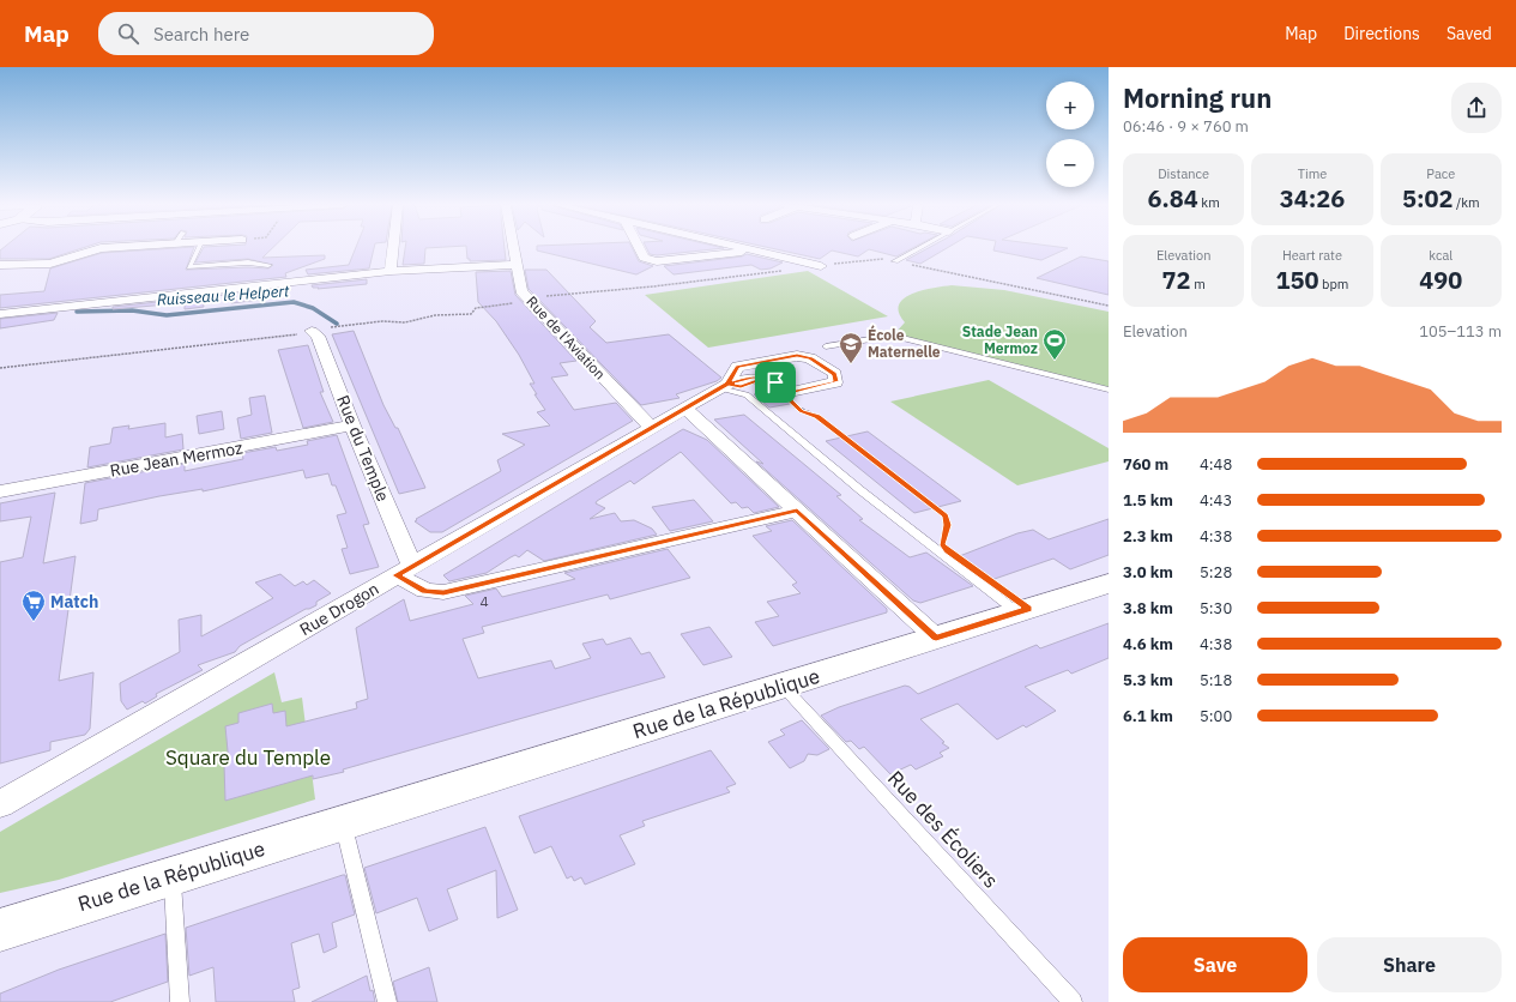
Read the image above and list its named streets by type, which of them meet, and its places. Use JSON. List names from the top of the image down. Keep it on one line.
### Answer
{"streets":{"street":["Rue de l'Aviation","Rue du Temple","Rue Jean Mermoz","Rue Drogon","Rue de la République"],"lane":["Rue des Écoliers"]},"crossings":[["Rue de l'Aviation","Rue Drogon"],["Rue du Temple","Rue Jean Mermoz"],["Rue du Temple","Rue Drogon"],["Rue de la République","Rue des Écoliers"]],"water":["Ruisseau le Helpert"],"parks":["Square du Temple"],"places":{"sports":["Stade Jean Mermoz"],"school or university":["École Maternelle"],"supermarket":["Match"]},"house_numbers":["4"],"page":{"header":"Map","search":"Search here","nav":["Map","Directions","Saved"],"heading":["Morning run","06:46 · 9 × 760 m"],"map_buttons":["+","−"],"stats":[["Distance","6.84 km"],["Time","34:26"],["Pace","5:02 /km"],["Elevation","72 m"],["Heart rate","150 bpm"],["kcal","490"]],"chart":["Elevation","105–113 m"],"list":[{"name":"760 m","note":"4:48"},{"name":"1.5 km","note":"4:43"},{"name":"2.3 km","note":"4:38"},{"name":"3.0 km","note":"5:28"},{"name":"3.8 km","note":"5:30"},{"name":"4.6 km","note":"4:38"},{"name":"5.3 km","note":"5:18"},{"name":"6.1 km","note":"5:00"}],"buttons":["Save","Share"]}}
